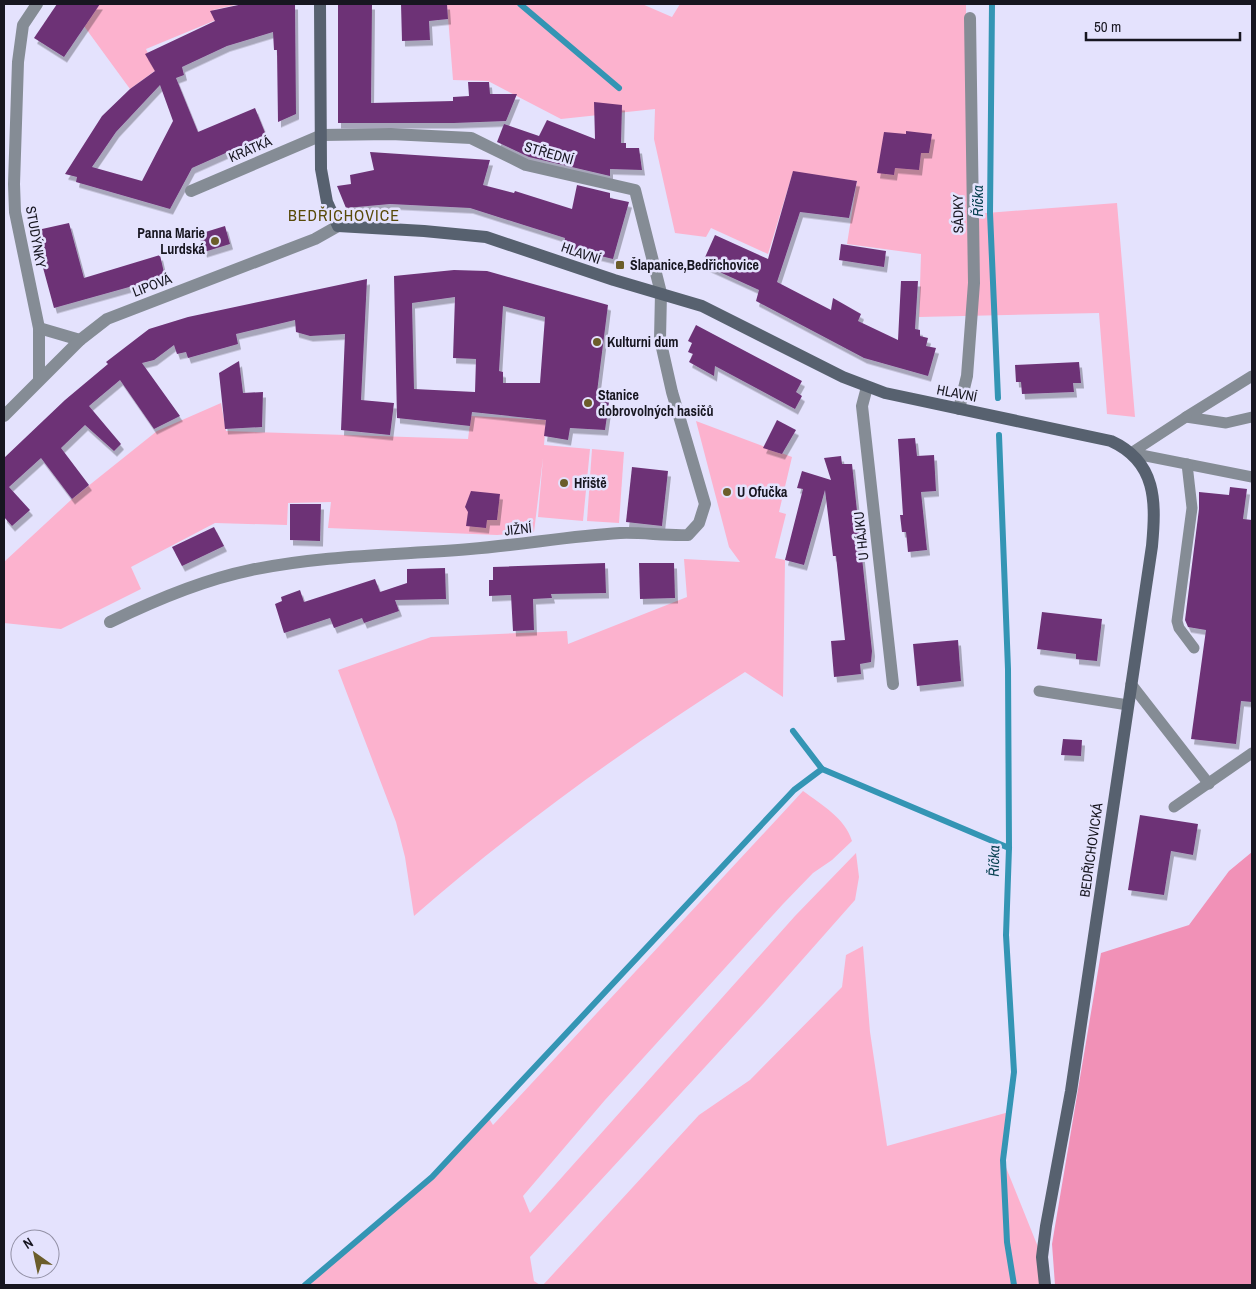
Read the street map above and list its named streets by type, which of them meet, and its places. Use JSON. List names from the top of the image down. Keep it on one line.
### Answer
{"streets":{"street":["KRÁTKÁ","STŘEDNÍ","SÁDKY","STUDÝNKY","HLAVNÍ","LIPOVÁ","JIŽNÍ","U HÁJKU","BEDŘICHOVICKÁ"]},"crossings":[["KRÁTKÁ","STŘEDNÍ"],["STŘEDNÍ","HLAVNÍ"],["STŘEDNÍ","JIŽNÍ"],["SÁDKY","HLAVNÍ"],["STUDÝNKY","LIPOVÁ"],["HLAVNÍ","LIPOVÁ"],["HLAVNÍ","JIŽNÍ"],["HLAVNÍ","U HÁJKU"],["HLAVNÍ","BEDŘICHOVICKÁ"]],"districts":["BEDŘICHOVICE"],"water":["Říčka"],"places":{"other":["Panna Marie Lurdská","Kulturni dum","Stanice dobrovolných hasičů","Hřiště","U Ofučka"],"transit":["Šlapanice,Bedřichovice"]},"scale_bar":"50 m","north":"top left"}
